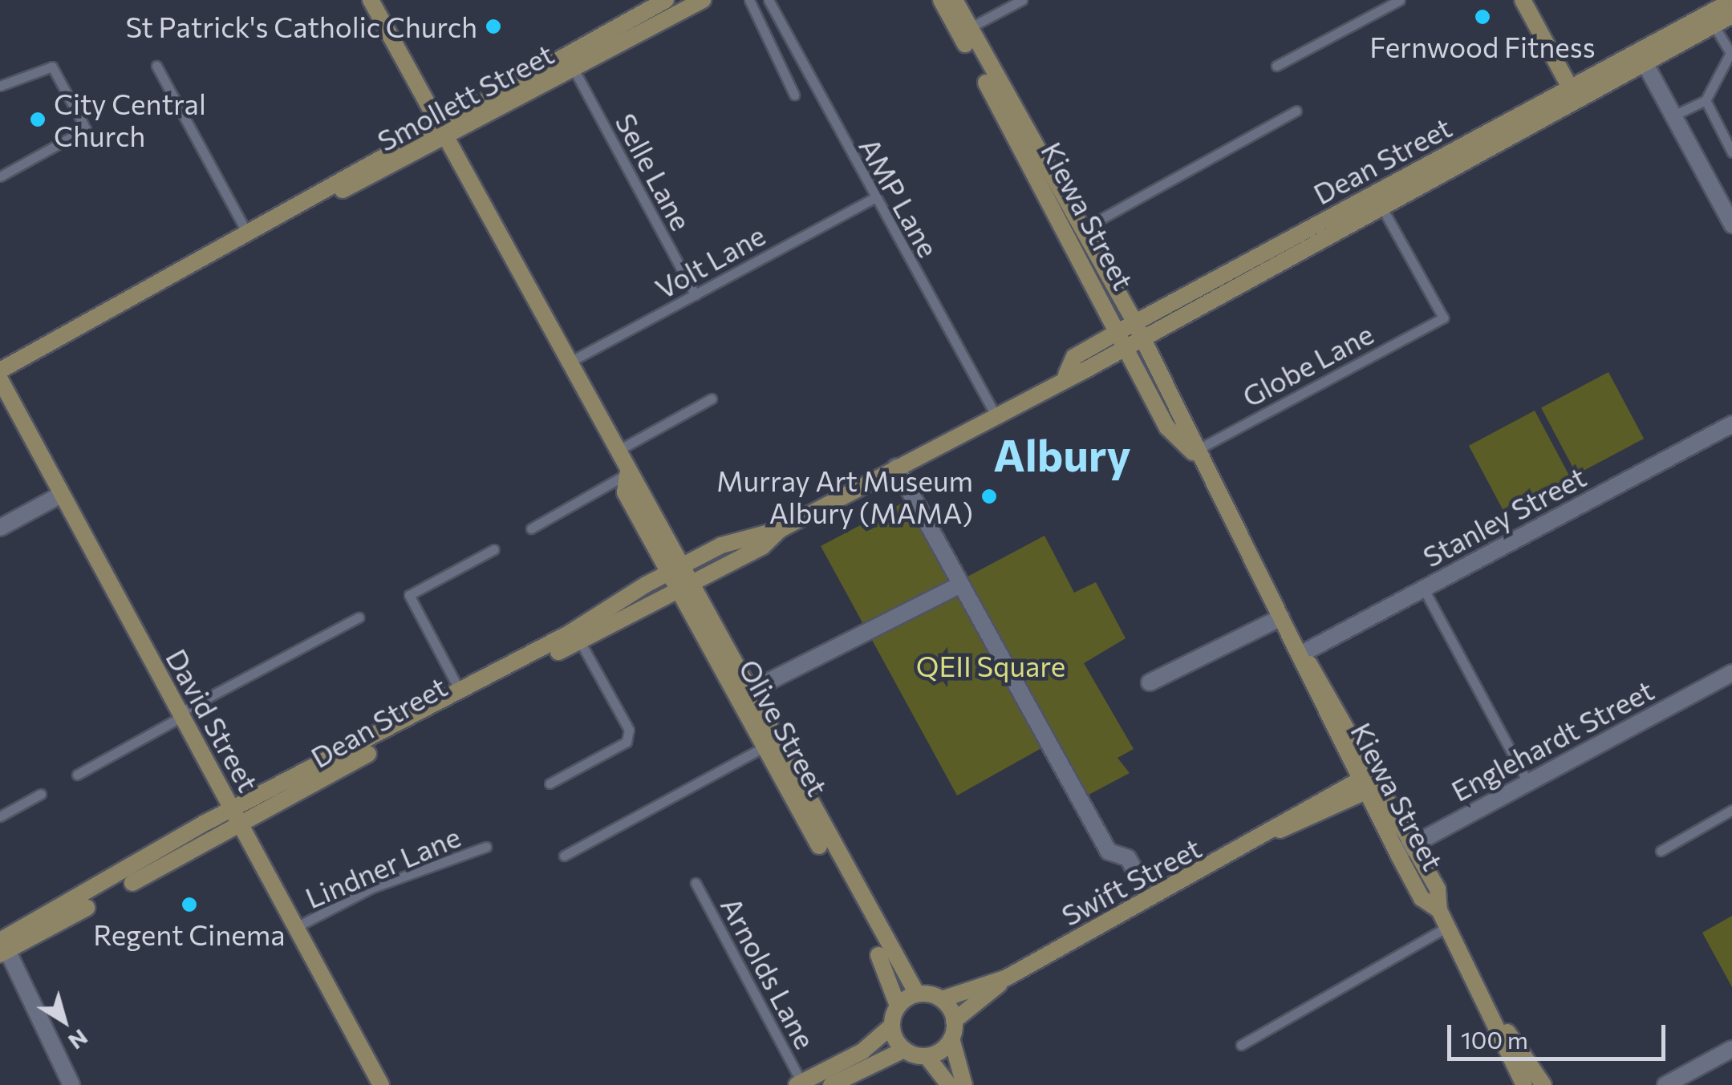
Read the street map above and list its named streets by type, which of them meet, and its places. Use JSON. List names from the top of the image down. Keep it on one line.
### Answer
{"streets":{"street":["Smollett Street","Dean Street","Kiewa Street","Stanley Street","David Street","Olive Street","Englehardt Street","Swift Street"],"lane":["Selle Lane","AMP Lane","Volt Lane","Globe Lane","Lindner Lane","Arnolds Lane"]},"crossings":[["Smollett Street","Selle Lane"],["Smollett Street","Olive Street"],["Dean Street","AMP Lane"],["Dean Street","Kiewa Street"],["Dean Street","Globe Lane"],["Dean Street","David Street"],["Dean Street","Olive Street"],["Selle Lane","Volt Lane"],["AMP Lane","Volt Lane"],["Kiewa Street","Globe Lane"],["Kiewa Street","Stanley Street"],["Kiewa Street","Englehardt Street"],["Kiewa Street","Swift Street"],["Volt Lane","Olive Street"],["David Street","Lindner Lane"],["Olive Street","Swift Street"]],"districts":["Albury"],"parks":["QEII Square"],"places":["Fernwood Fitness","St Patrick's Catholic Church","City Central Church","Murray Art Museum Albury (MAMA)","Regent Cinema"],"scale_bar":"100 m","north":"bottom right"}
